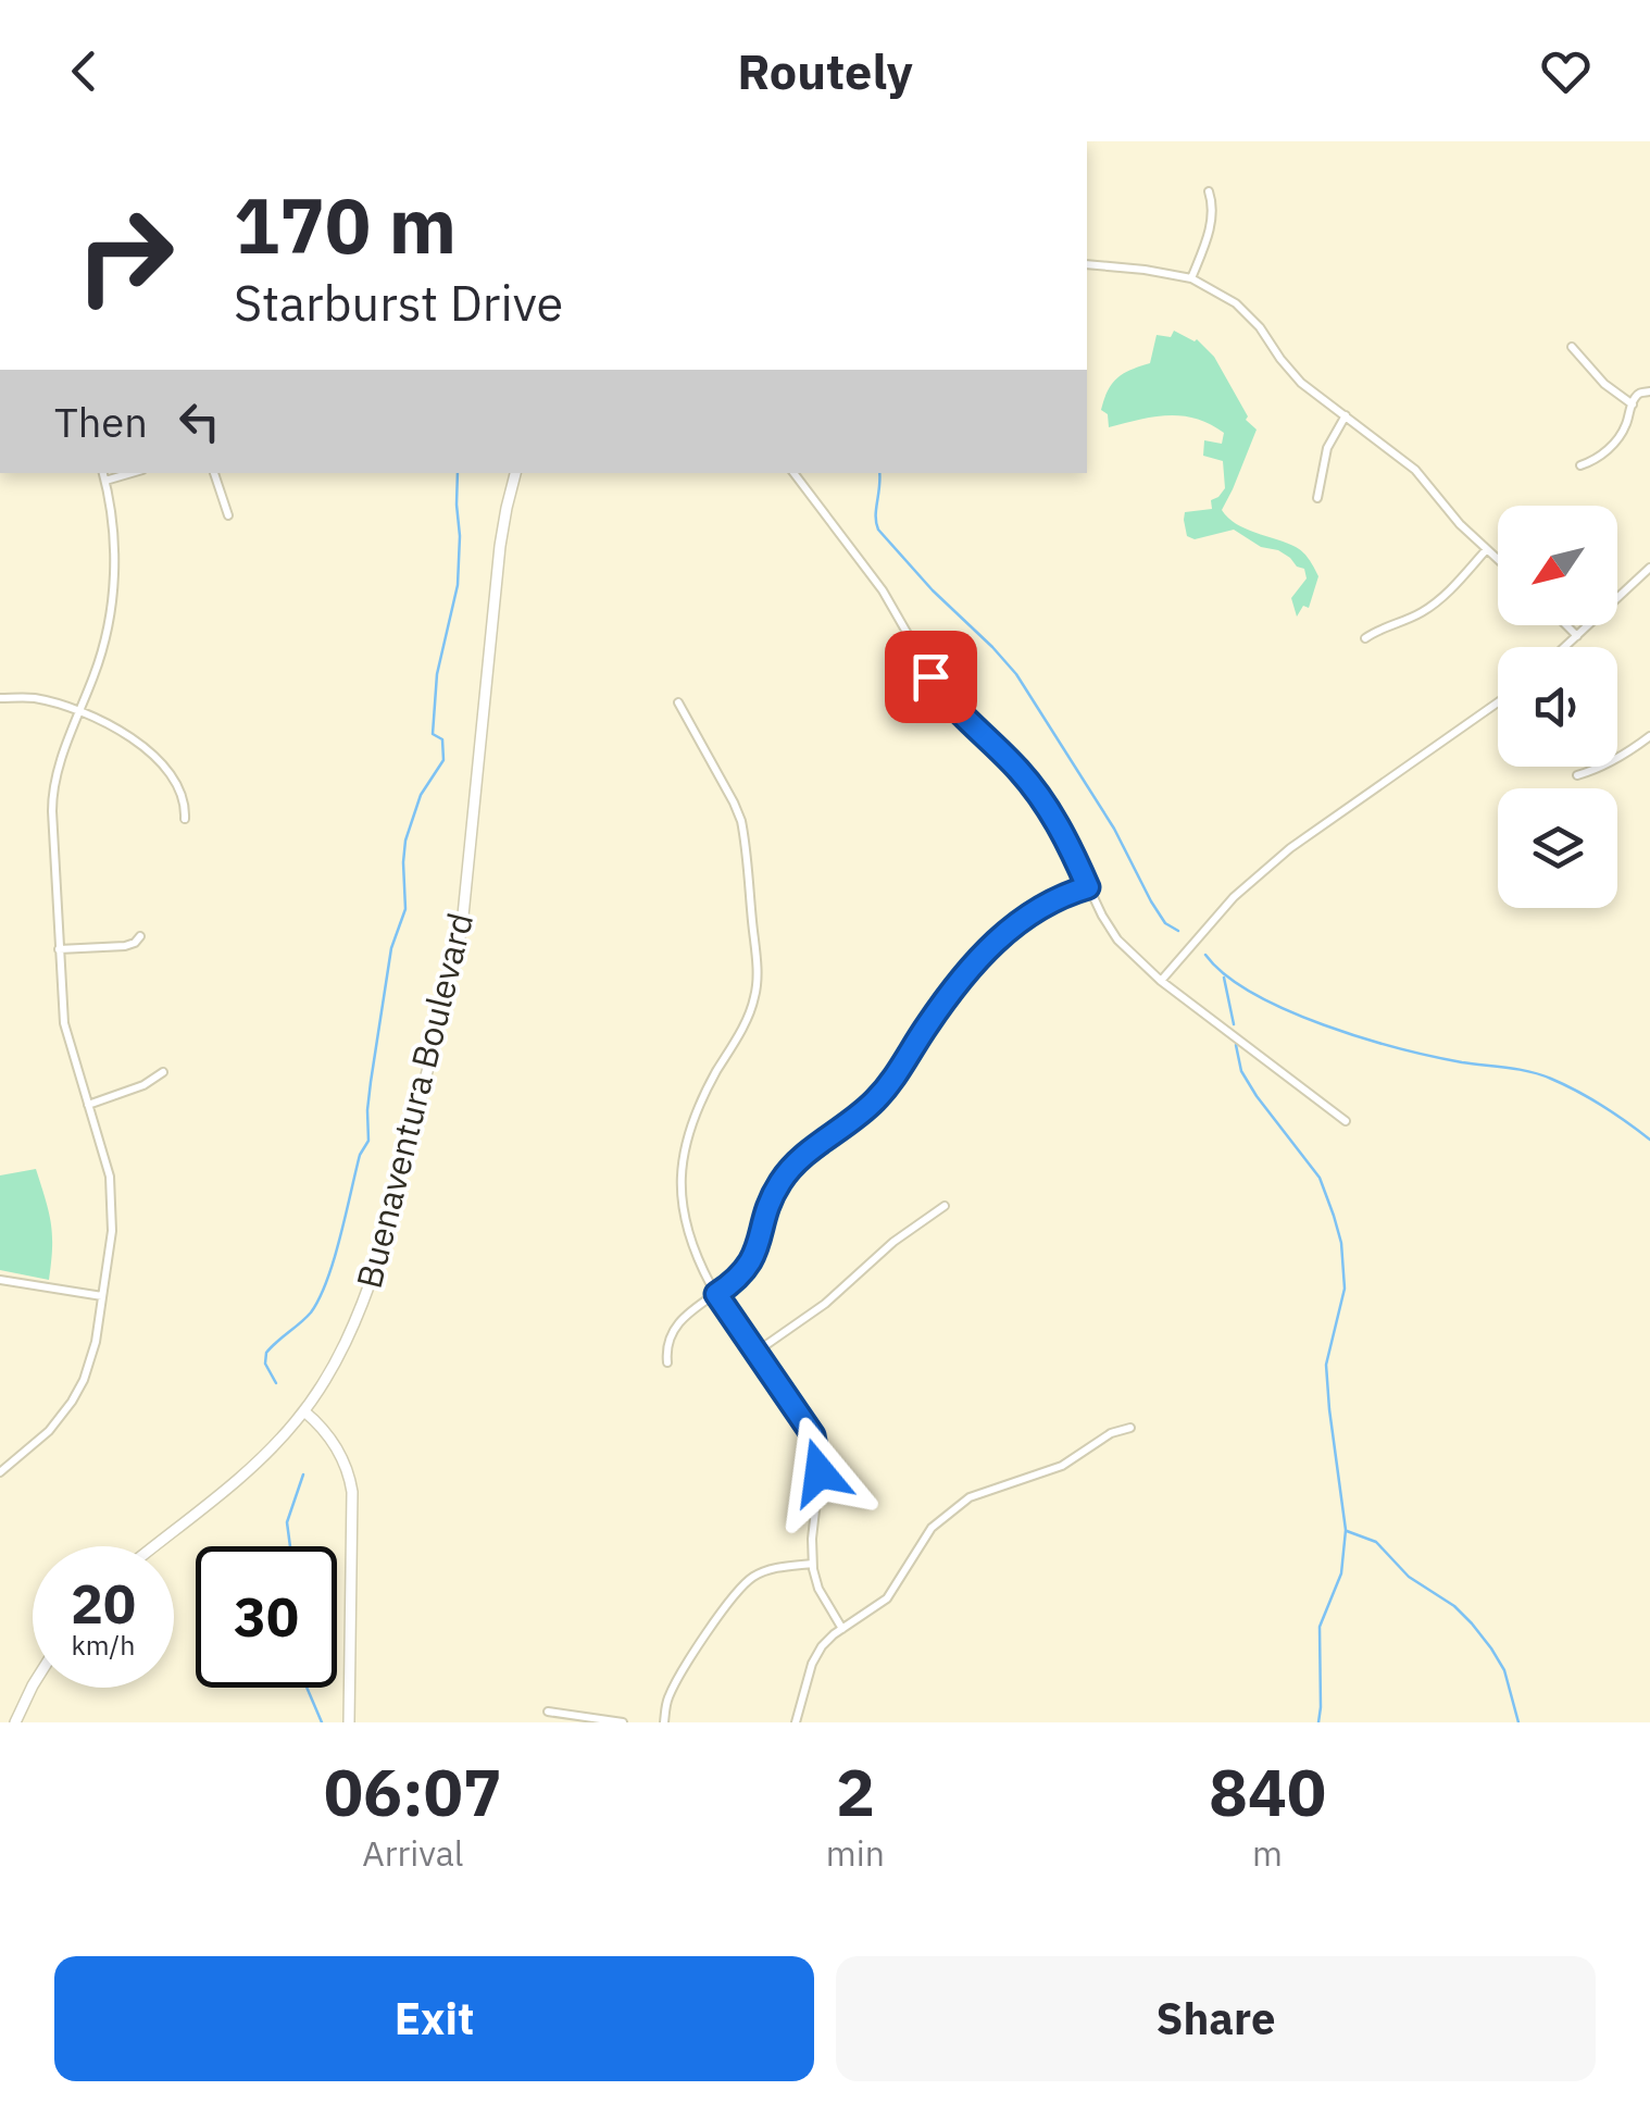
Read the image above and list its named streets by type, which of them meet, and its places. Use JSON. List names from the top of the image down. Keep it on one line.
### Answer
{"streets":{"main road":["Buenaventura Boulevard"]},"north":"bottom left","page":{"header":"Routely","turn":["170 m","Starburst Drive"],"then":"Then","speed":"20 km/h","limit":"30","eta":["06:07","Arrival","2","min","840","m"],"buttons":["Exit","Share"]}}
